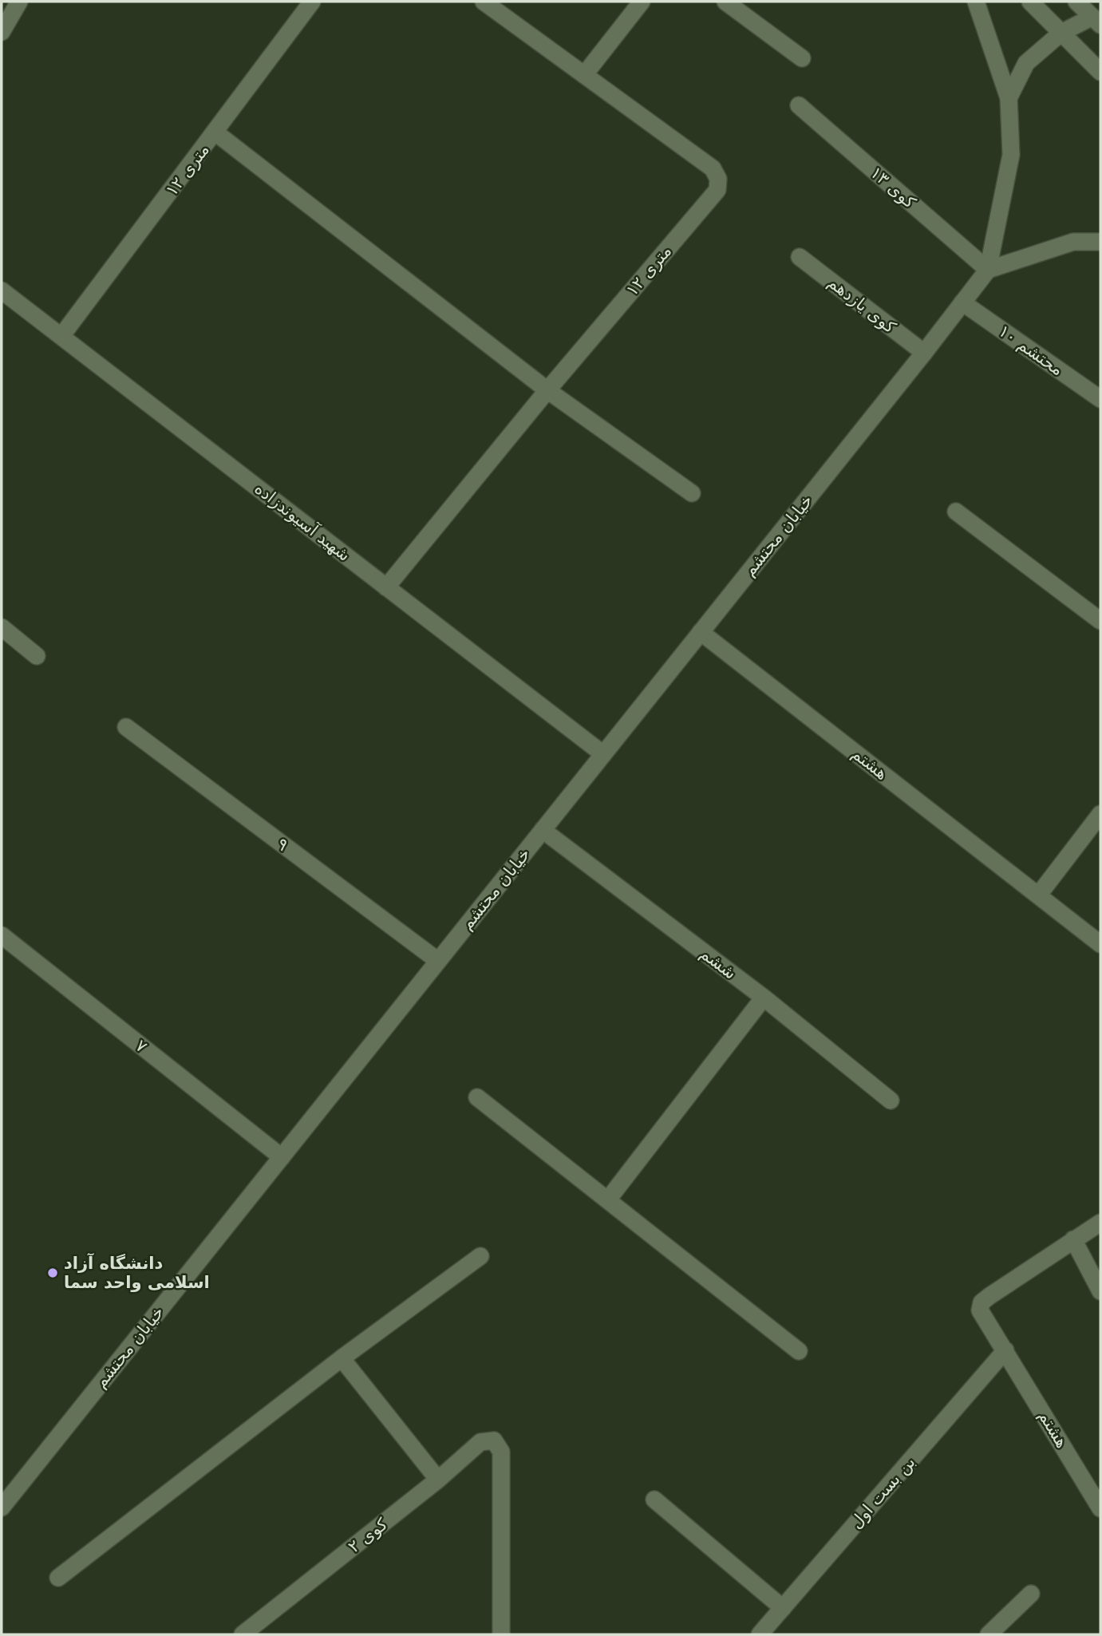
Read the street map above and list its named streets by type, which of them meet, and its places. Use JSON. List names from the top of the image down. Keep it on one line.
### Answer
{"streets":{"street":["۱۲ متری","کوی ۱۳","کوی یازدهم","محتشم ۱۰","شهید آسیوندزاده","خیابان محتشم","هشتم","۹","ششم","۷","بن بست اول","کوی ۲"]},"crossings":[["۱۲ متری","شهید آسیوندزاده"],["کوی ۱۳","خیابان محتشم"],["کوی یازدهم","خیابان محتشم"],["محتشم ۱۰","خیابان محتشم"],["شهید آسیوندزاده","خیابان محتشم"],["خیابان محتشم","هشتم"],["خیابان محتشم","۹"],["خیابان محتشم","ششم"],["خیابان محتشم","۷"],["هشتم","بن بست اول"]],"places":["دانشگاه آزاد اسلامی واحد سما"]}
